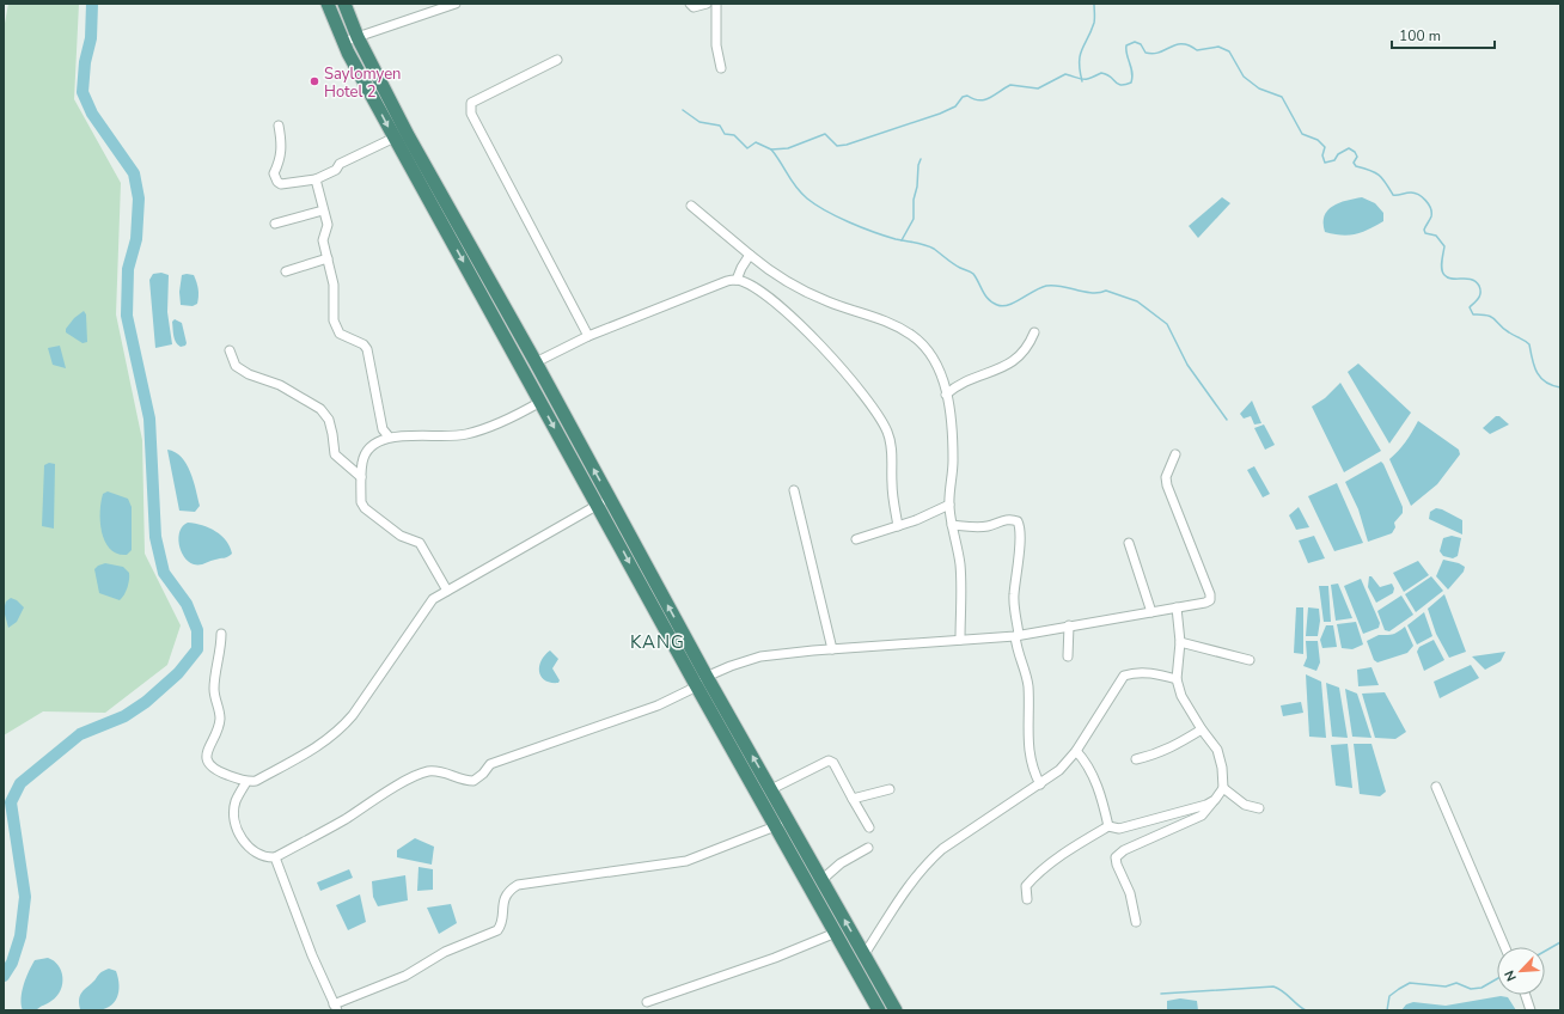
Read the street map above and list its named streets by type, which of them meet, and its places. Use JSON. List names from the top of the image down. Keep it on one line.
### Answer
{"districts":["KANG"],"places":["Saylomyen Hotel 2"],"scale_bar":"100 m","north":"bottom left"}
